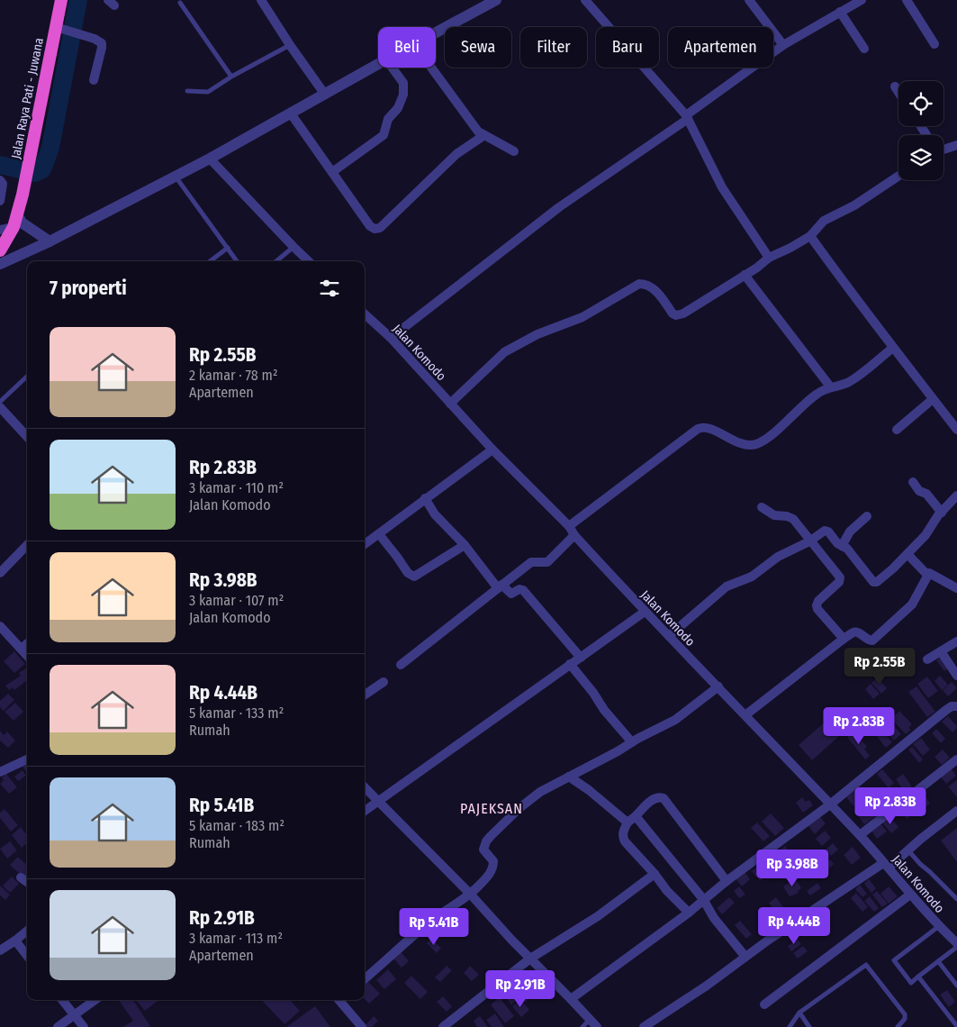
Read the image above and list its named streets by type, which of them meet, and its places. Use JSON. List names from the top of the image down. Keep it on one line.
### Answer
{"streets":{"highway":["Jalan Raya Pati - Juwana"],"street":["Jalan Komodo"]},"districts":["PAJEKSAN"],"page":{"chip":["Beli","Sewa","Filter","Baru","Apartemen"],"heading":"7 properti","list":[{"name":"Rp 2.55B","note":"2 kamar · 78 m² · Apartemen"},{"name":"Rp 2.83B","note":"3 kamar · 110 m² · Jalan Komodo"},{"name":"Rp 3.98B","note":"3 kamar · 107 m² · Jalan Komodo"},{"name":"Rp 4.44B","note":"5 kamar · 133 m² · Rumah"},{"name":"Rp 5.41B","note":"5 kamar · 183 m² · Rumah"},{"name":"Rp 2.91B","note":"3 kamar · 113 m² · Apartemen"}],"price":["Rp 2.55B","Rp 2.83B","Rp 2.83B","Rp 3.98B","Rp 4.44B","Rp 5.41B","Rp 2.91B"]}}
